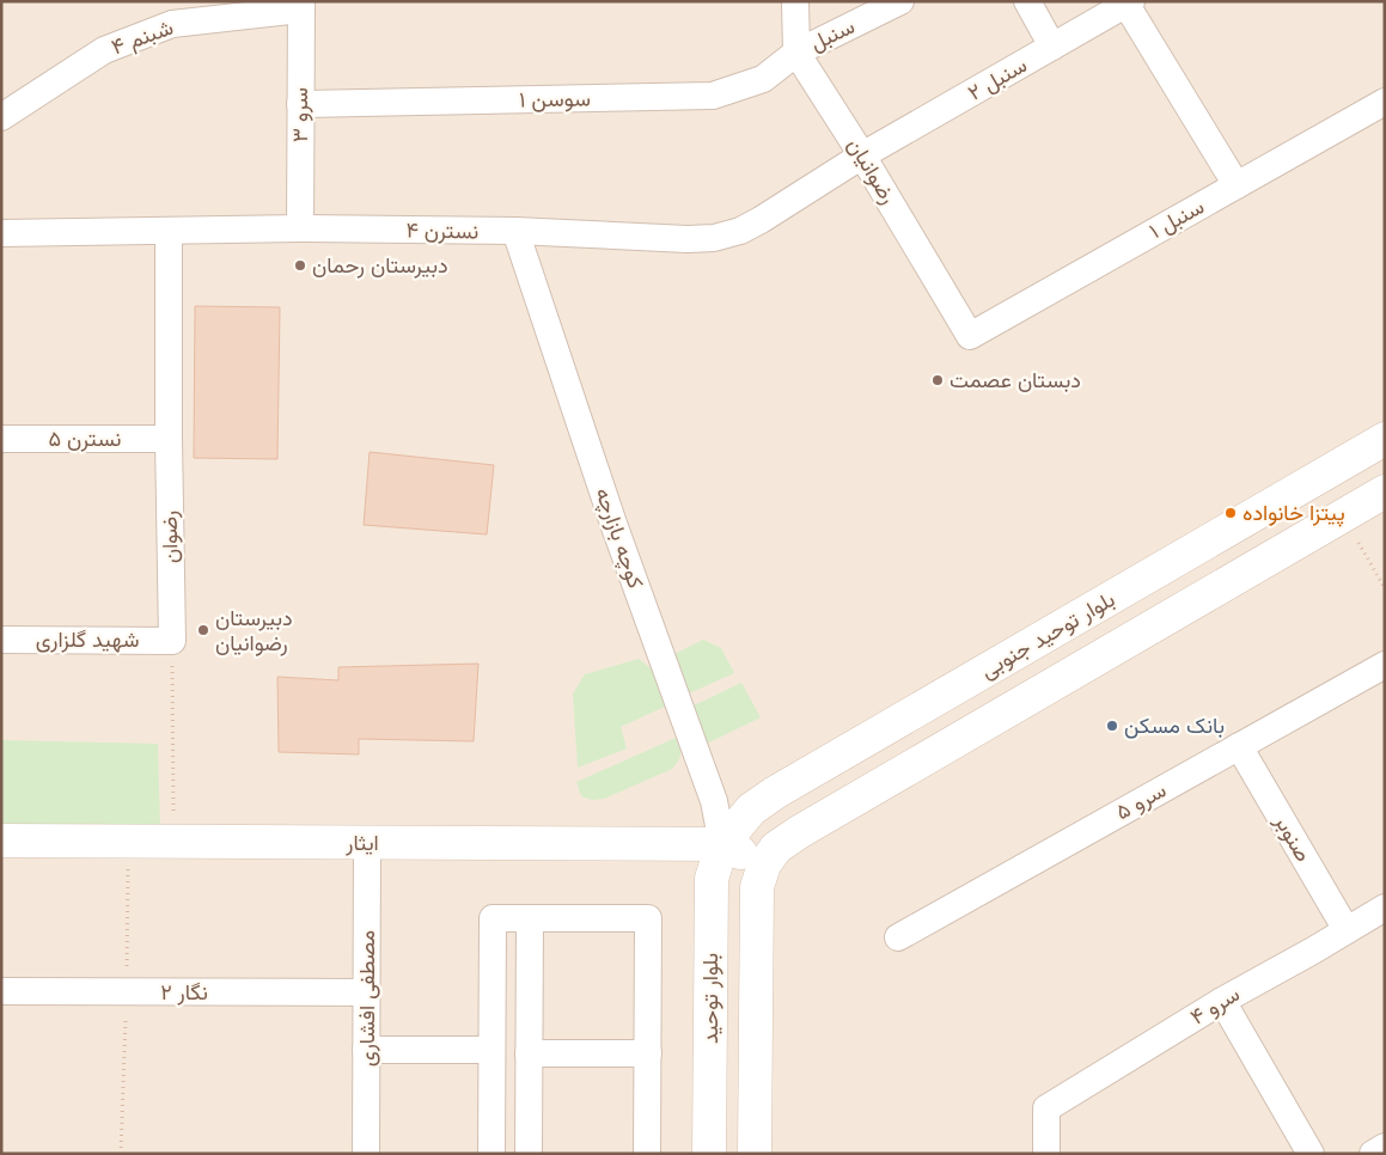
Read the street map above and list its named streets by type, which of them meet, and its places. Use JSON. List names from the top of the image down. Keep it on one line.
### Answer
{"streets":{"main road":["بلوار توحید جنوبی","ایثار","بلوار توحید"],"street":["سنبل","شبنم ۴","سنبل ۲","سوسن ۱","سرو ۳","رضوانیان","سنبل ۱","نسترن ۴","نسترن ۵","رضوان","کوچه بازارچه","شهید گلزاری","سرو ۵","صنوبر","نگار ۲","مصطفی افشاری","سرو ۴"]},"crossings":[["سنبل","سوسن ۱"],["سنبل","رضوانیان"],["شبنم ۴","سرو ۳"],["سنبل ۲","رضوانیان"],["سنبل ۲","نسترن ۴"],["سوسن ۱","سرو ۳"],["سوسن ۱","رضوانیان"],["سرو ۳","نسترن ۴"],["رضوانیان","سنبل ۱"],["رضوانیان","نسترن ۴"],["نسترن ۴","رضوان"],["نسترن ۴","کوچه بازارچه"],["نسترن ۵","رضوان"],["رضوان","شهید گلزاری"],["کوچه بازارچه","بلوار توحید جنوبی"],["کوچه بازارچه","ایثار"],["کوچه بازارچه","بلوار توحید"],["بلوار توحید جنوبی","ایثار"],["بلوار توحید جنوبی","بلوار توحید"],["سرو ۵","صنوبر"],["صنوبر","سرو ۴"],["ایثار","مصطفی افشاری"],["ایثار","بلوار توحید"],["نگار ۲","مصطفی افشاری"]],"places":["دبیرستان رحمان","دبستان عصمت","پیتزا خانواده","دبیرستان رضوانیان","بانک مسکن"]}
